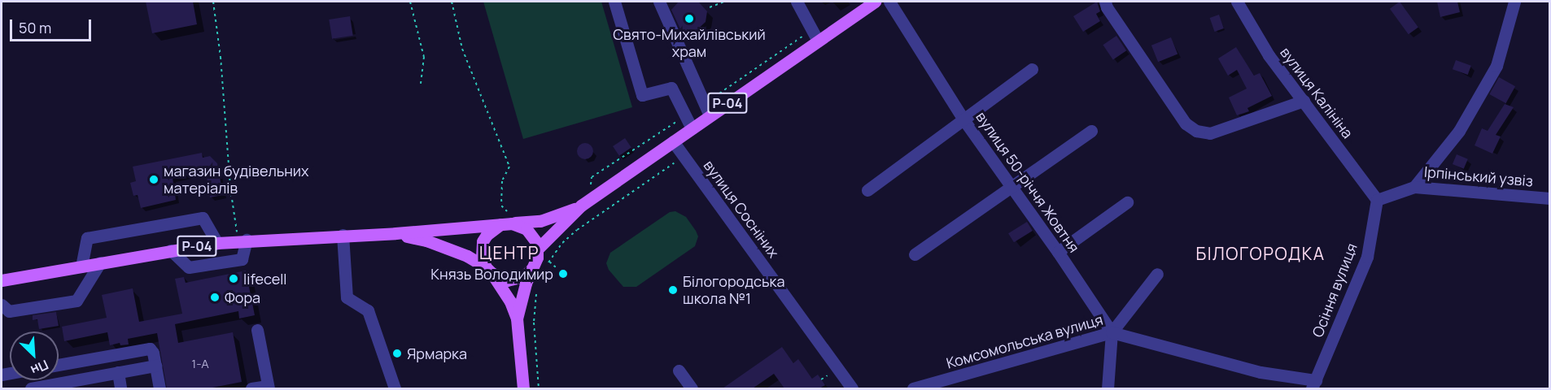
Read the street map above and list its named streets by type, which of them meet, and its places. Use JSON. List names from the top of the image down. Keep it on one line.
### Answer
{"streets":{"main road":["Р-04"],"street":["вулиця Калініна","Ірпінський узвіз","вулиця 50-річчя Жовтня","вулиця Сосніних","Осіння вулиця","Комсомольська вулиця"]},"crossings":[["вулиця Калініна","Ірпінський узвіз"],["вулиця Калініна","Осіння вулиця"],["Р-04","вулиця Сосніних"],["Ірпінський узвіз","Осіння вулиця"],["вулиця 50-річчя Жовтня","Комсомольська вулиця"],["Осіння вулиця","Комсомольська вулиця"]],"districts":["ЦЕНТР","БІЛОГОРОДКА"],"places":["Свято-Михайлівський храм","магазин будівельних матеріалів","Князь Володимир","lifecell","Білогородська школа №1","Фора","Ярмарка"],"house_numbers":["1-А"],"scale_bar":"50 m","north":"bottom right"}
